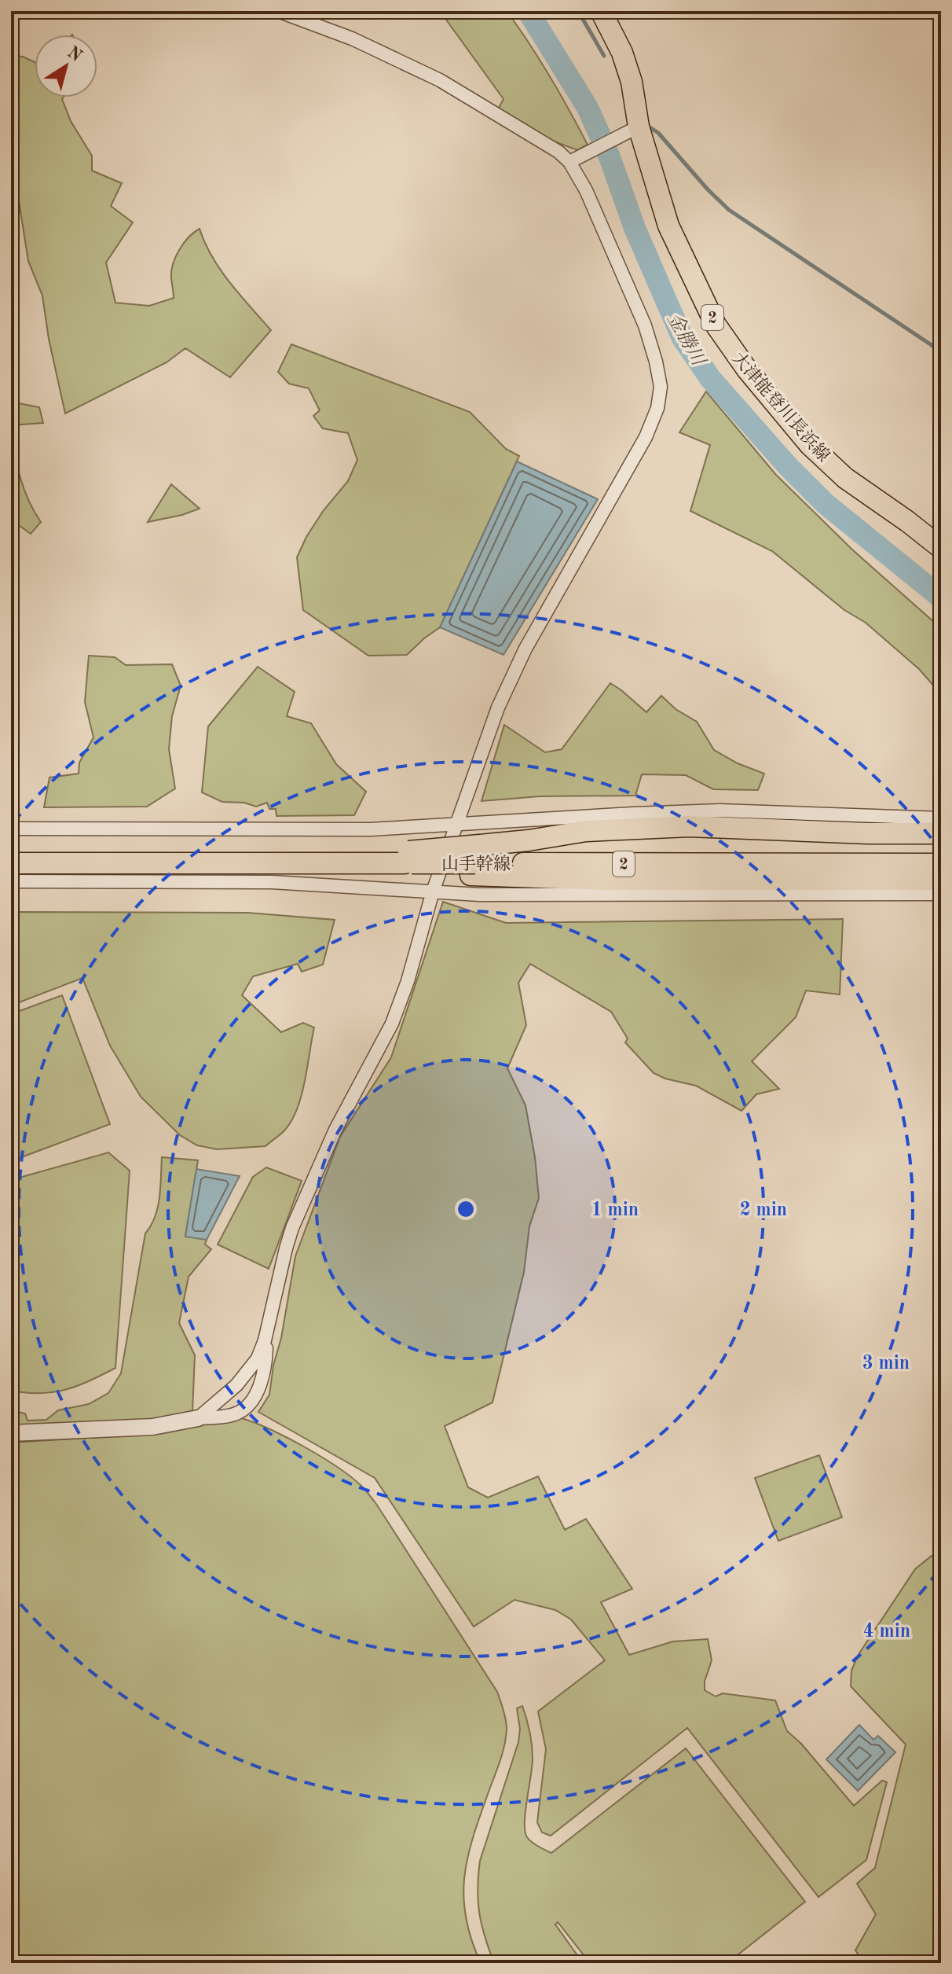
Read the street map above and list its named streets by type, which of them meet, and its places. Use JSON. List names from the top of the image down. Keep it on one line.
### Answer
{"streets":{"main road":["2","大津能登川長浜線","山手幹線"]},"water":["金勝川"],"north":"top right","rings":["1 min","2 min","3 min","4 min"]}
